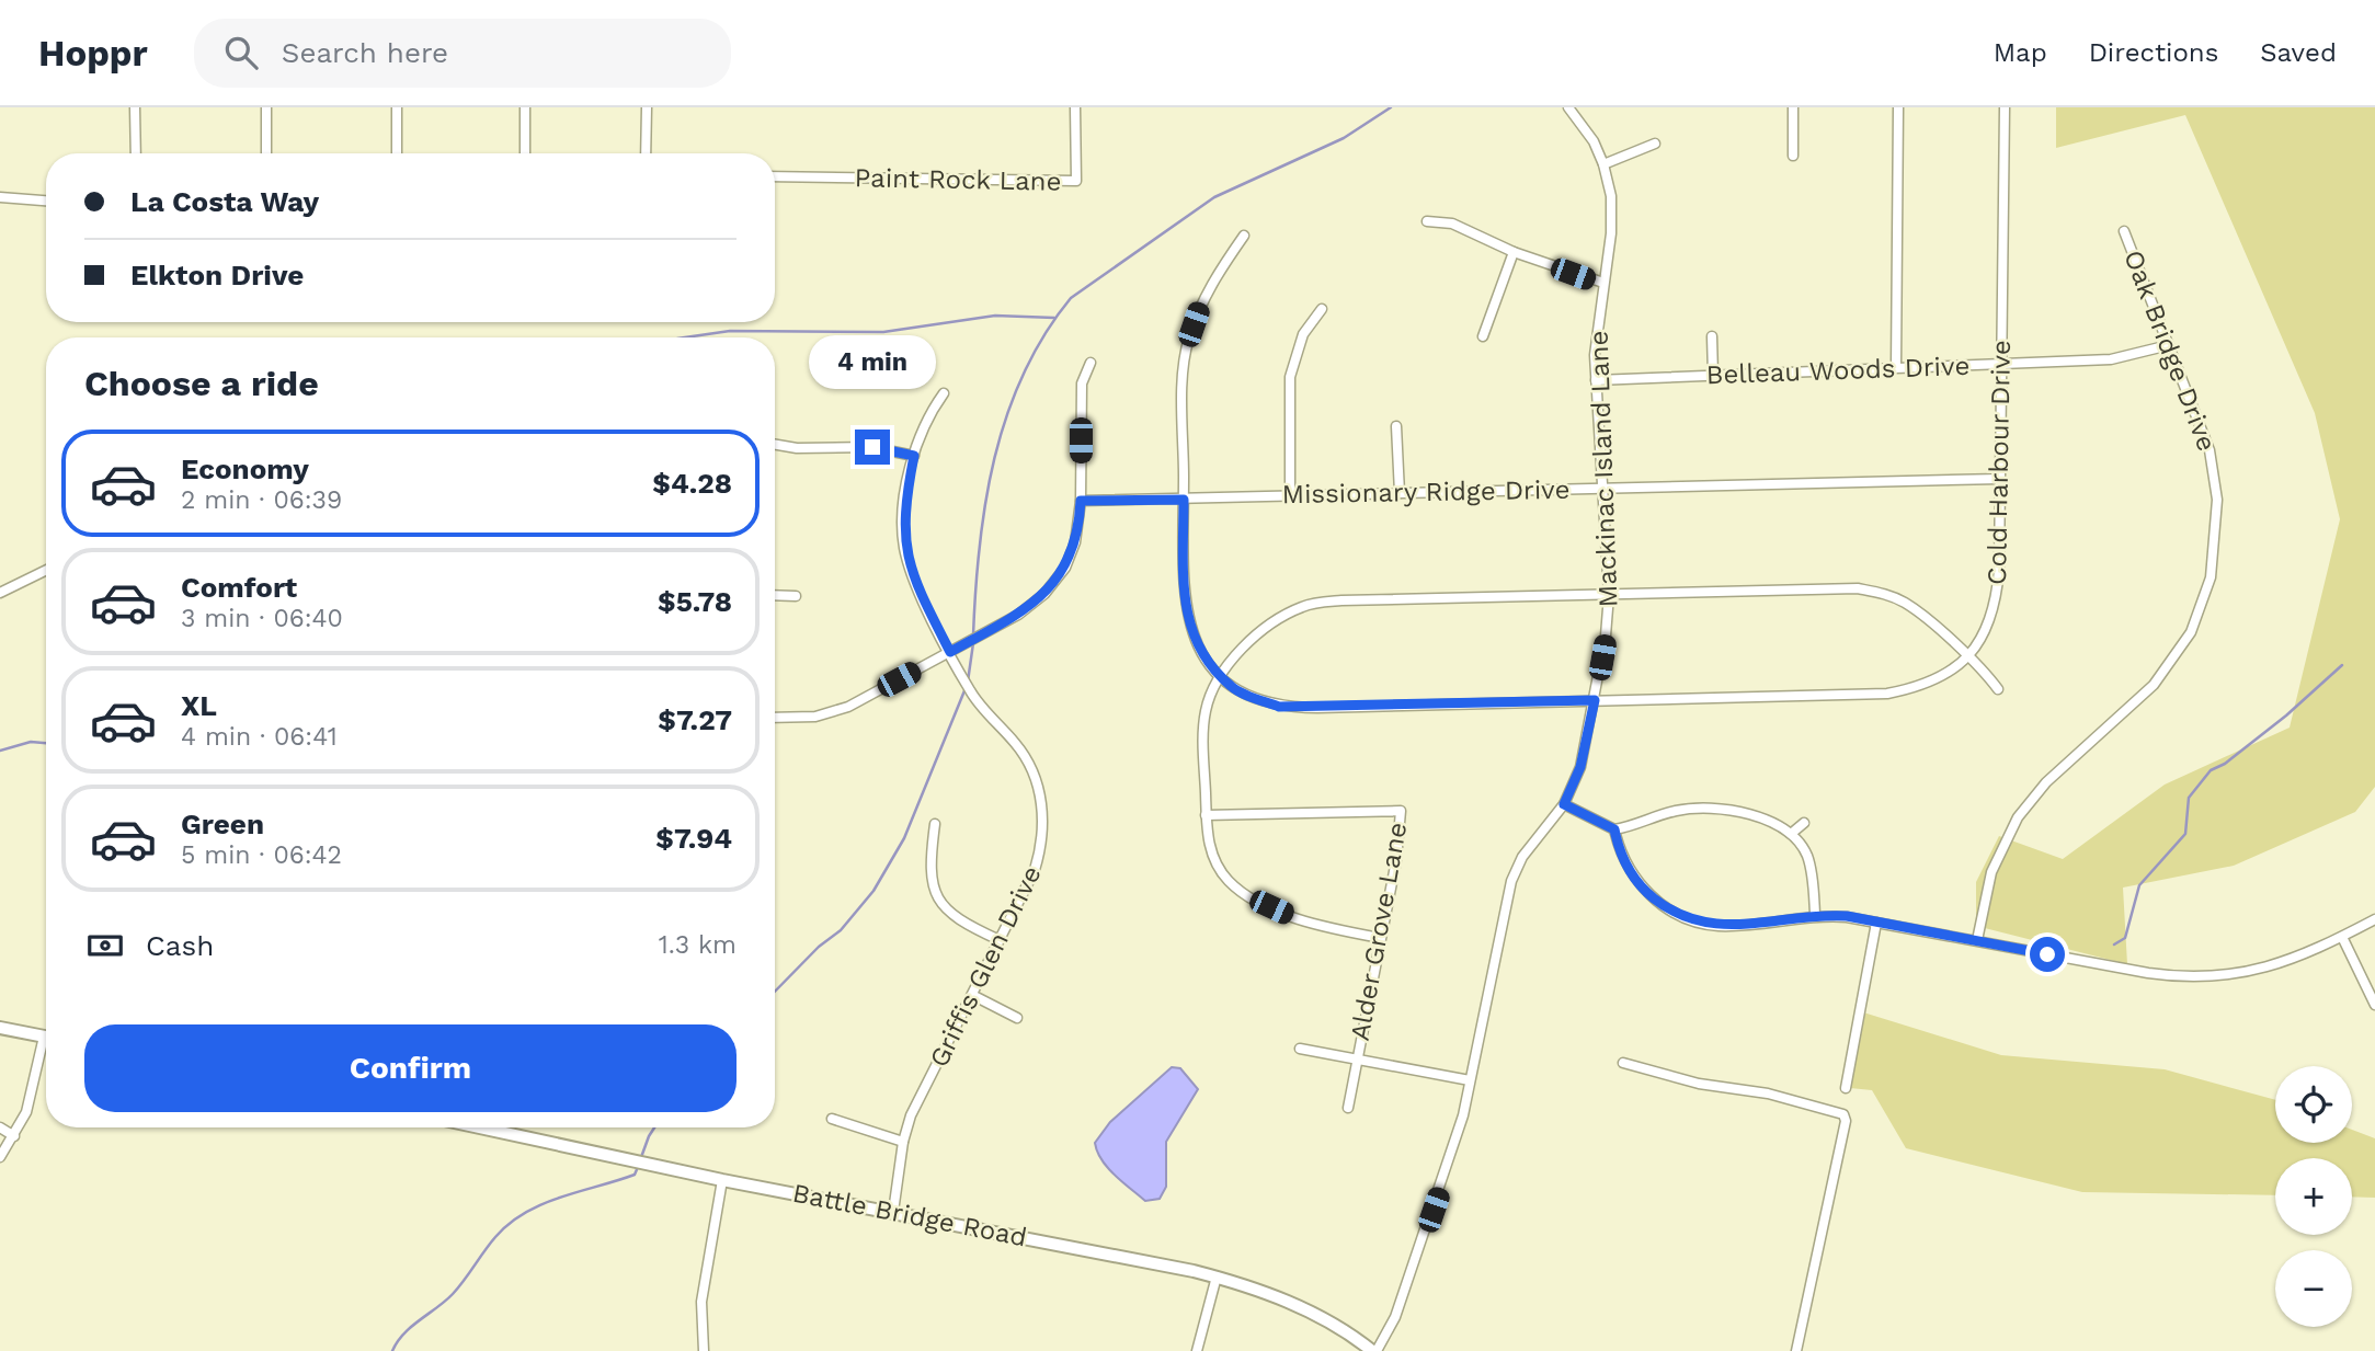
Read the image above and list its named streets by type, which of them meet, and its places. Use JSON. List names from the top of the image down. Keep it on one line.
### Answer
{"streets":{"street":["Paint Rock Lane","Oak Bridge Drive","Belleau Woods Drive","Cold Harbour Drive","Mackinac Island Lane","Missionary Ridge Drive","Alder Grove Lane","Griffis Glen Drive","Battle Bridge Road"]},"crossings":[["Oak Bridge Drive","Belleau Woods Drive"],["Belleau Woods Drive","Cold Harbour Drive"],["Belleau Woods Drive","Mackinac Island Lane"],["Cold Harbour Drive","Mackinac Island Lane"],["Cold Harbour Drive","Missionary Ridge Drive"],["Mackinac Island Lane","Missionary Ridge Drive"],["Mackinac Island Lane","Battle Bridge Road"],["Griffis Glen Drive","Battle Bridge Road"]],"page":{"header":"Hoppr","search":"Search here","nav":["Map","Directions","Saved"],"banner":["La Costa Way","Elkton Drive"],"bubble":"4 min","heading":"Choose a ride","list":[{"name":"Economy","note":"2 min · 06:39","value":"$4.28"},{"name":"Comfort","note":"3 min · 06:40","value":"$5.78"},{"name":"XL","note":"4 min · 06:41","value":"$7.27"},{"name":"Green","note":"5 min · 06:42","value":"$7.94"}],"pay":["Cash","1.3 km"],"buttons":"Confirm","map_buttons":["+","−"]}}
